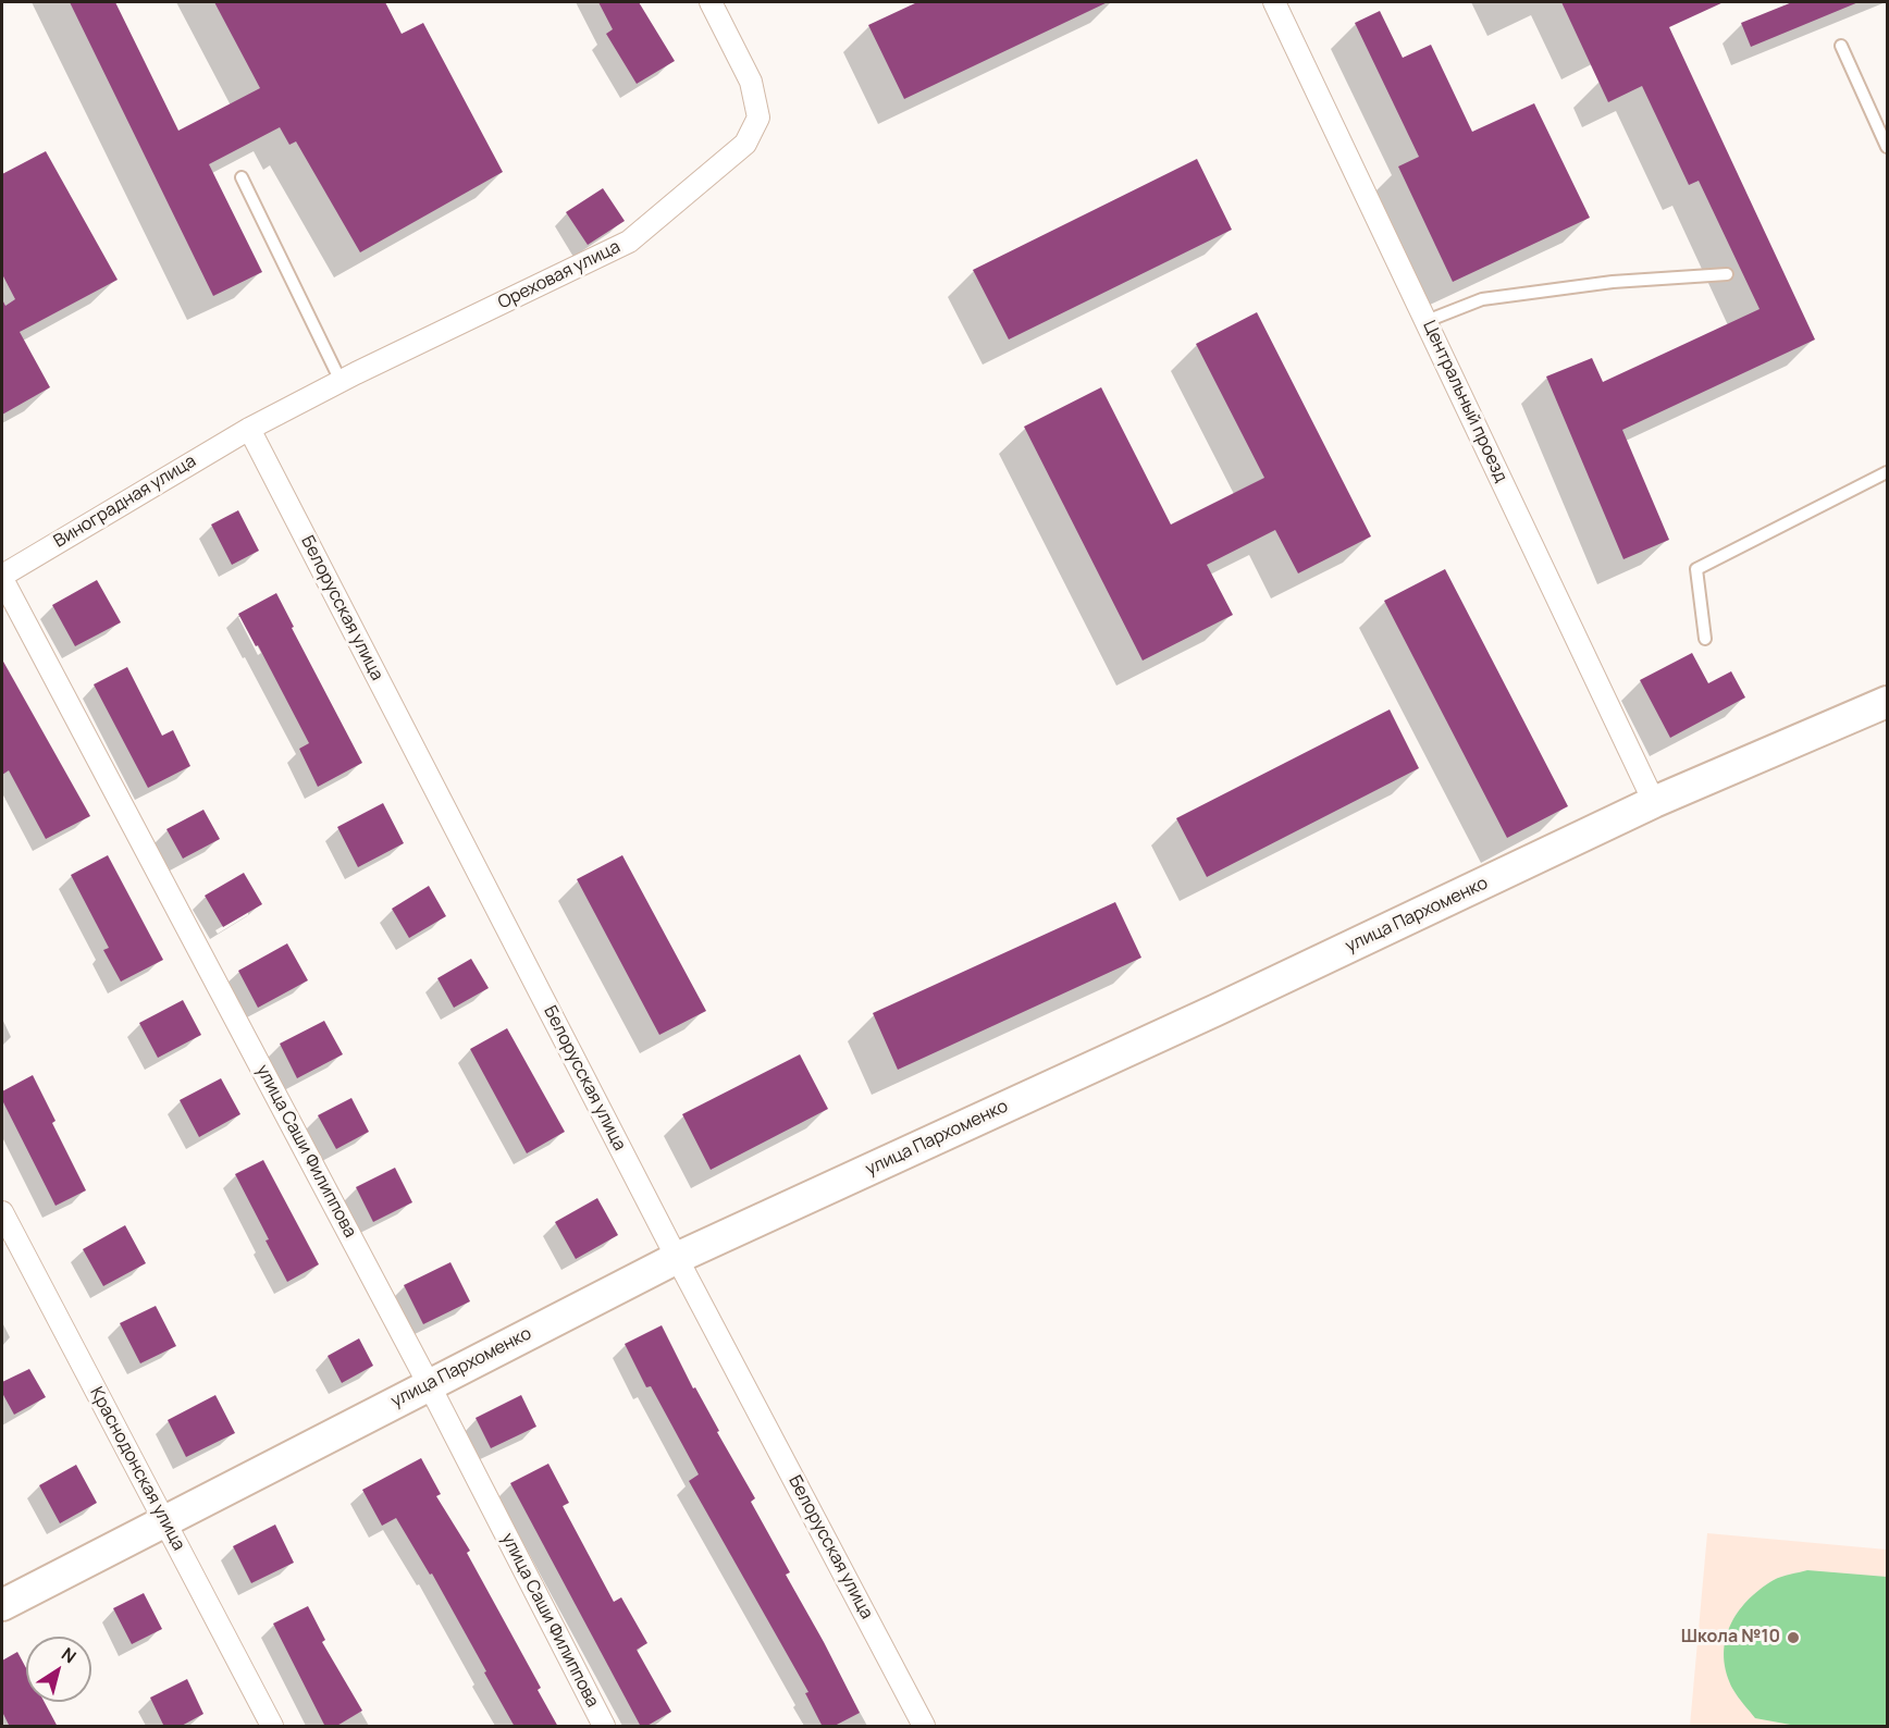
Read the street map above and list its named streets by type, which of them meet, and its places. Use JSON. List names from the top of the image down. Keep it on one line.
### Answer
{"streets":{"street":["Ореховая улица","Центральный проезд","Виноградная улица","Белорусская улица","улица Пархоменко","улица Саши Филиппова","Краснодонская улица"]},"crossings":[["Ореховая улица","Виноградная улица"],["Ореховая улица","Белорусская улица"],["Центральный проезд","улица Пархоменко"],["Виноградная улица","Белорусская улица"],["Виноградная улица","улица Саши Филиппова"],["Белорусская улица","улица Пархоменко"],["улица Пархоменко","улица Саши Филиппова"],["улица Пархоменко","Краснодонская улица"]],"places":["Школа №10"],"north":"top right"}
